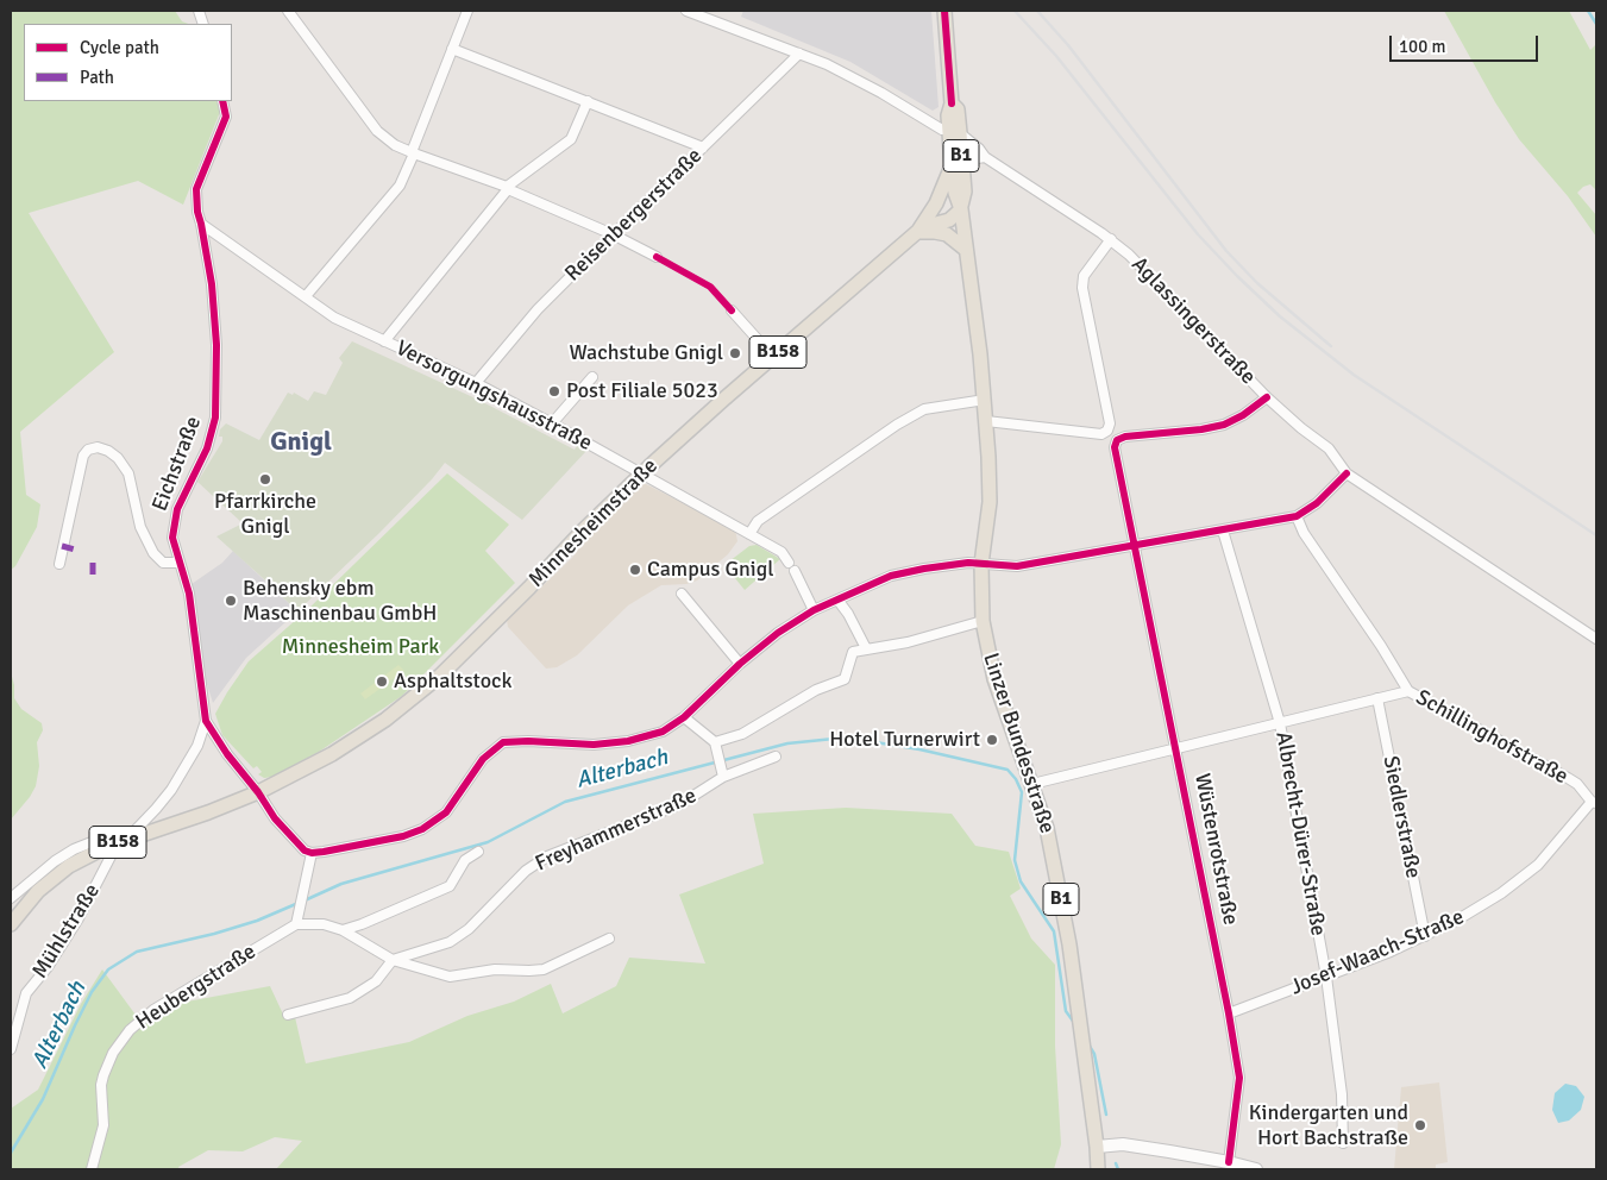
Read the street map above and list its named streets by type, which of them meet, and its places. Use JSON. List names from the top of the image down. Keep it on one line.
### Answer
{"streets":{"main road":["B1","B158","Minnesheimstraße","Linzer Bundesstraße"],"street":["Reisenbergerstraße","Aglassingerstraße","Versorgungshausstraße","Eichstraße","Schillinghofstraße","Siedlerstraße","Freyhammerstraße","Albrecht-Dürer-Straße","Wüstenrotstraße","Mühlstraße","Josef-Waach-Straße","Heubergstraße"]},"crossings":[["Reisenbergerstraße","Versorgungshausstraße"],["Aglassingerstraße","Linzer Bundesstraße"],["Aglassingerstraße","Wüstenrotstraße"],["B158","Eichstraße"],["B158","Minnesheimstraße"],["B158","Mühlstraße"],["Versorgungshausstraße","Eichstraße"],["Versorgungshausstraße","Minnesheimstraße"],["Eichstraße","Minnesheimstraße"],["Minnesheimstraße","Linzer Bundesstraße"],["Schillinghofstraße","Josef-Waach-Straße"],["Siedlerstraße","Josef-Waach-Straße"],["Albrecht-Dürer-Straße","Josef-Waach-Straße"],["Wüstenrotstraße","Josef-Waach-Straße"]],"districts":["Gnigl"],"water":["Alterbach"],"parks":["Minnesheim Park"],"places":["Wachstube Gnigl","Post Filiale 5023","Pfarrkirche Gnigl","Campus Gnigl","Behensky ebm Maschinenbau GmbH","Asphaltstock","Hotel Turnerwirt","Kindergarten und Hort Bachstraße"],"legend":["Cycle path","Path"],"scale_bar":"100 m"}
